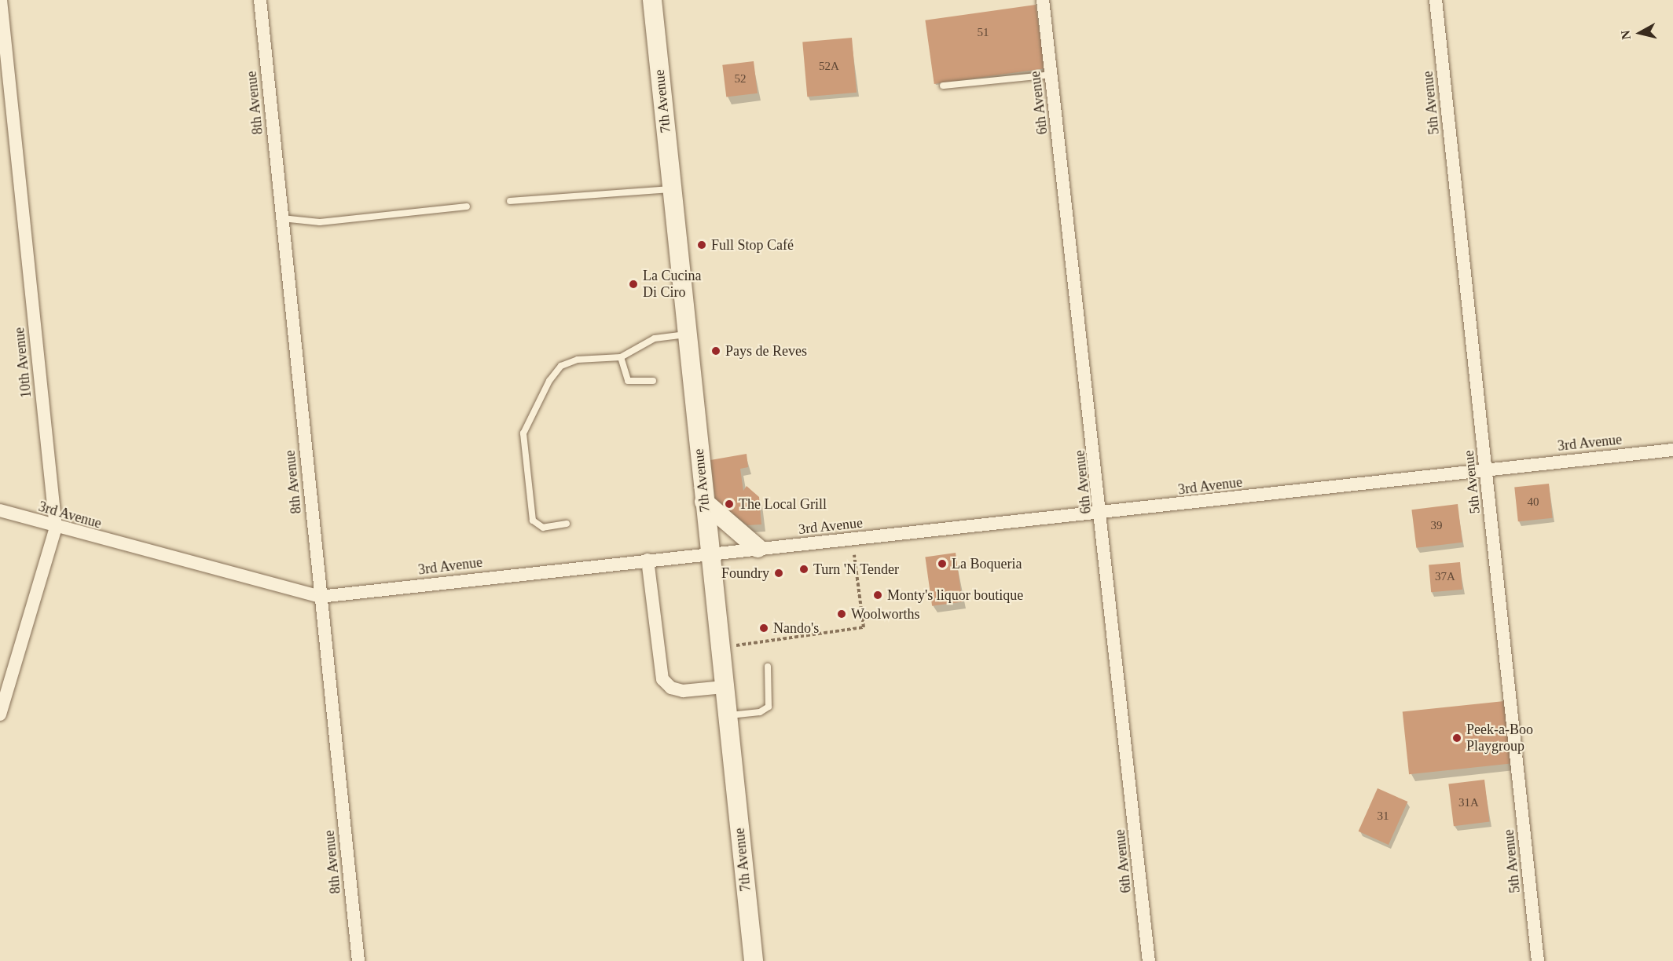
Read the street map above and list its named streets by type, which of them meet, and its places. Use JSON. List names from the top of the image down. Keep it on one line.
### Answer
{"streets":{"main road":["7th Avenue"],"street":["8th Avenue","6th Avenue","5th Avenue","10th Avenue","3rd Avenue"]},"crossings":[["7th Avenue","3rd Avenue"],["8th Avenue","3rd Avenue"],["6th Avenue","3rd Avenue"],["5th Avenue","3rd Avenue"],["10th Avenue","3rd Avenue"]],"places":["Full Stop Café","La Cucina Di Ciro","Pays de Reves","The Local Grill","La Boqueria","Turn 'N Tender","Foundry","Monty's liquor boutique","Woolworths","Nando's","Peek-a-Boo Playgroup"],"house_numbers":["51","52A","52","40","39","37A","31A","31"],"north":"left"}
